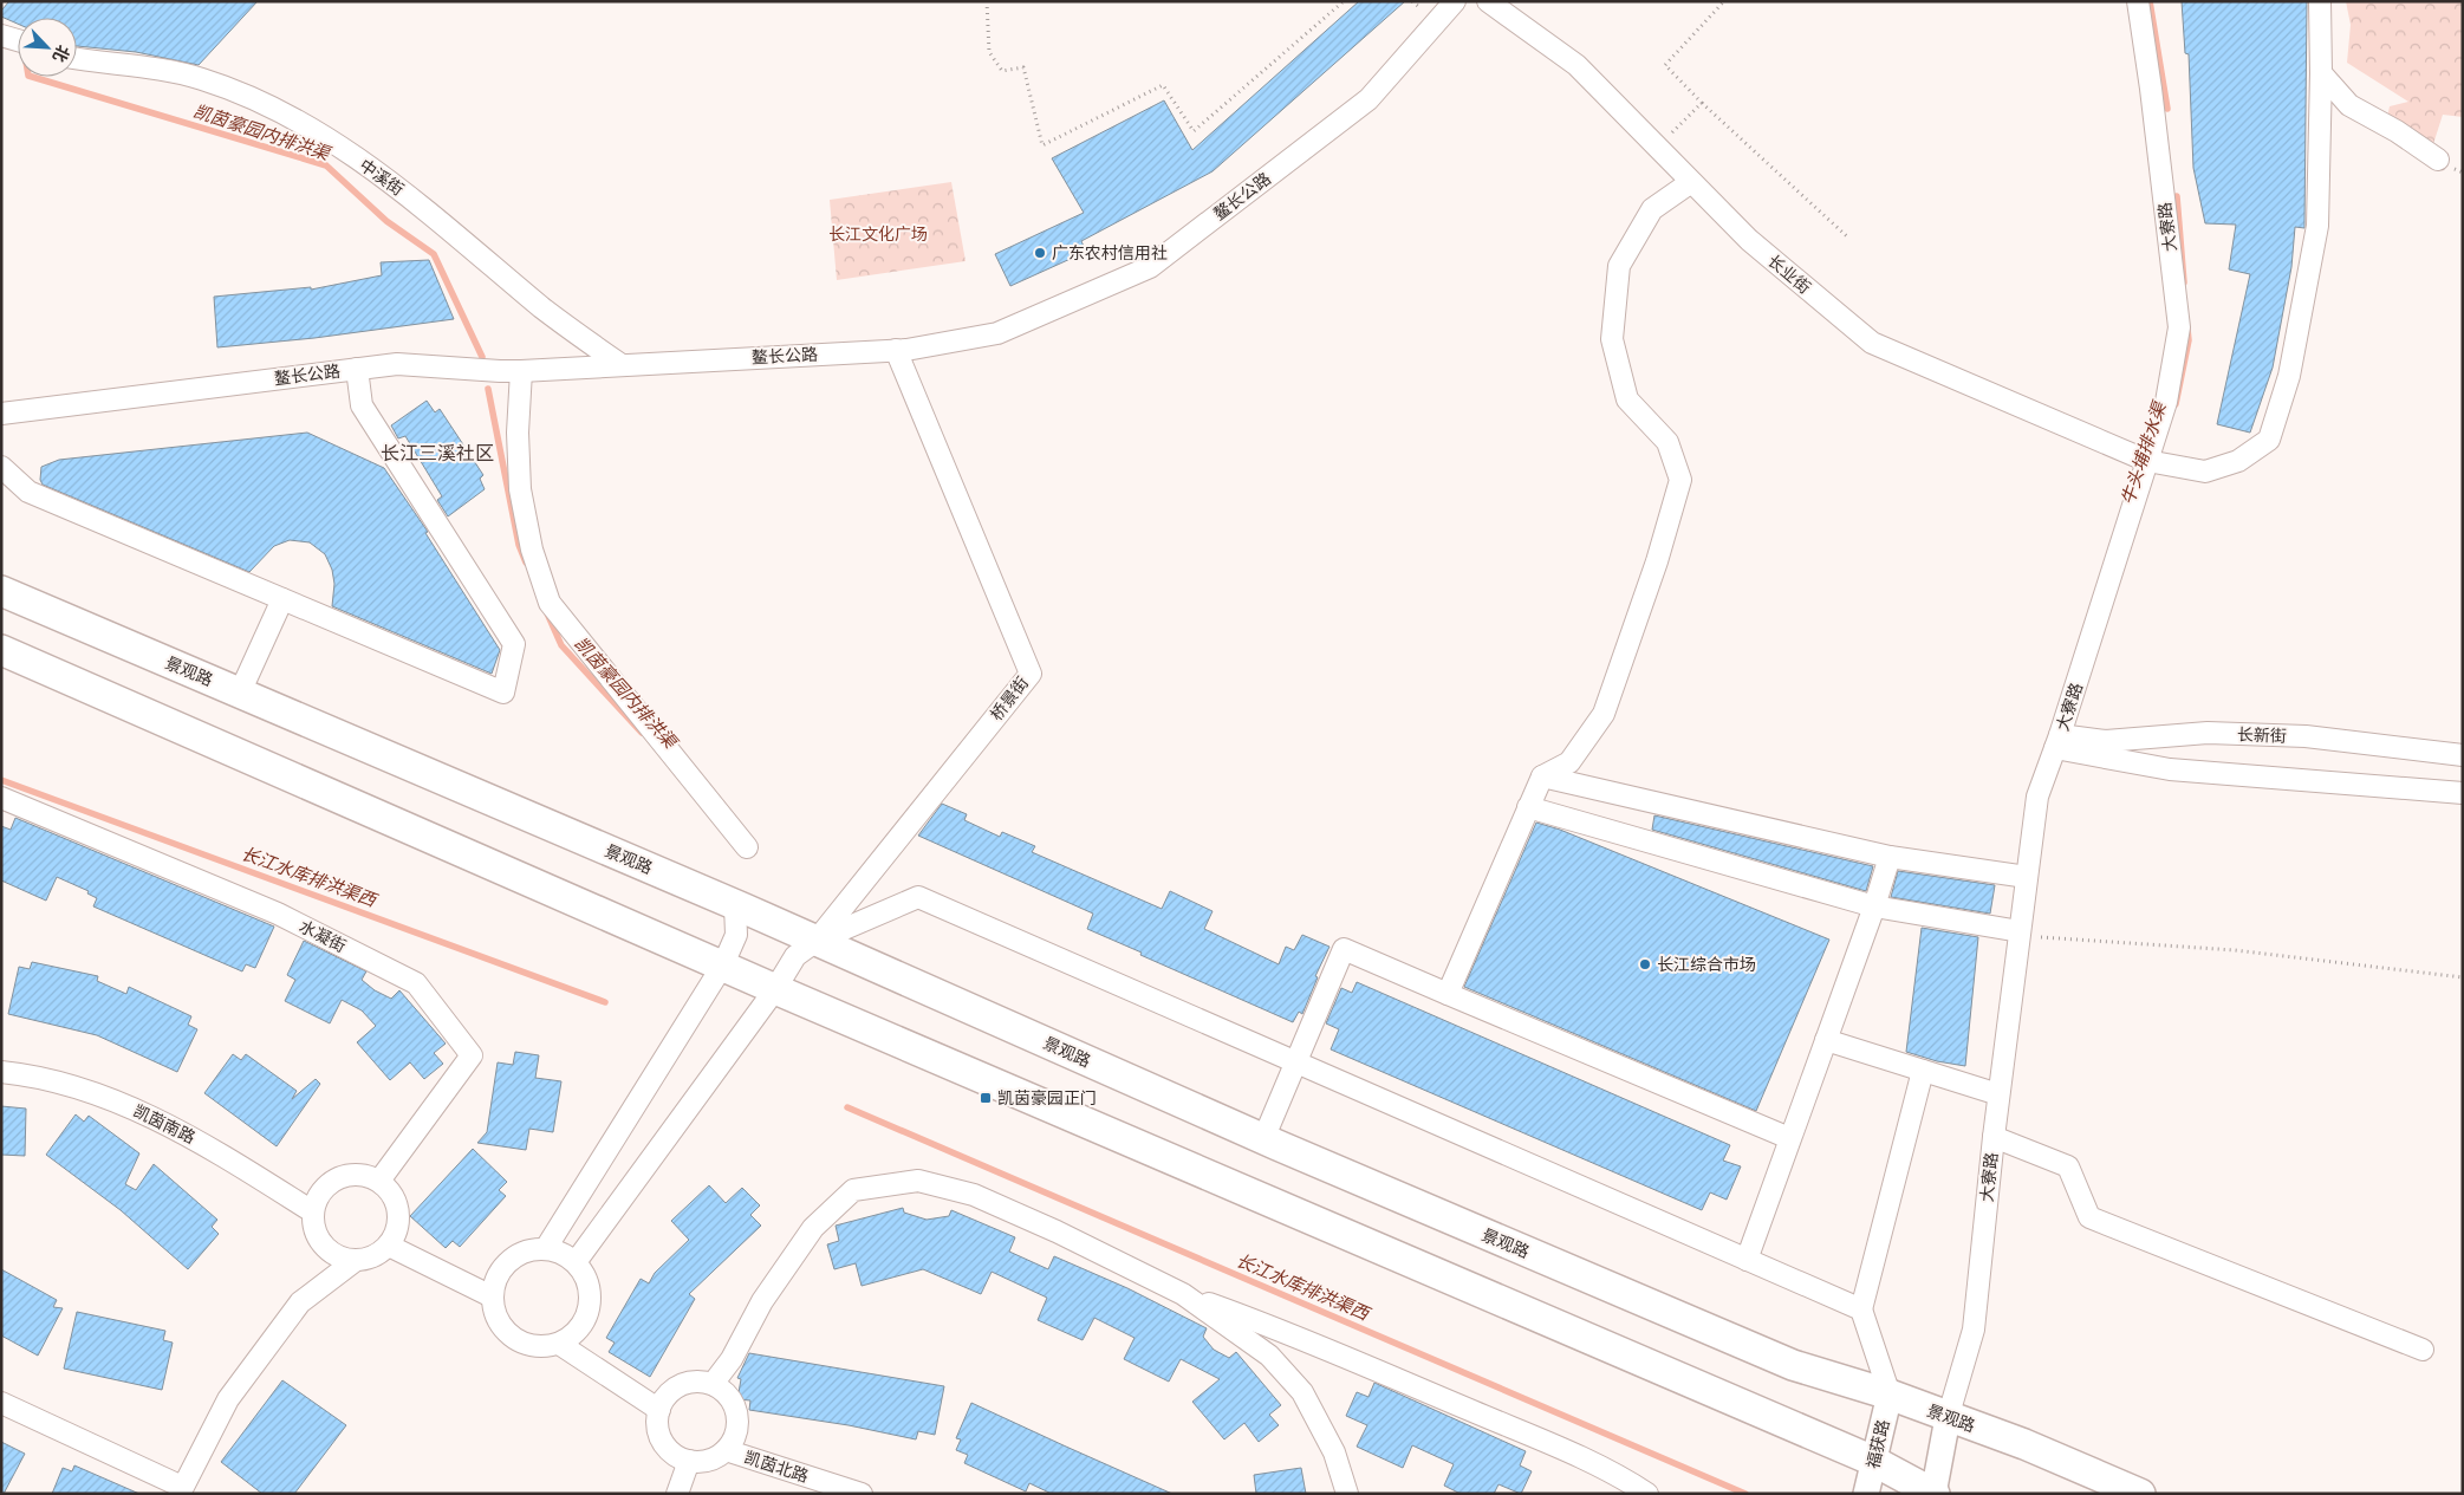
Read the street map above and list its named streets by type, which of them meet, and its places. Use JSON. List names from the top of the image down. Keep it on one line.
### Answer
{"streets":{"main road":["景观路"],"street":["中溪街","鳌长公路","大寮路","长业街","桥景街","长新街","水凝街","凯茵南路","福获路","凯茵北路"]},"crossings":[["中溪街","鳌长公路"],["鳌长公路","桥景街"],["大寮路","长业街"],["大寮路","景观路"],["大寮路","长新街"],["景观路","桥景街"],["景观路","福获路"],["水凝街","凯茵南路"]],"districts":["长江三溪社区"],"water":["凯茵豪园内排洪渠","牛头埔排水渠","长江水库排洪渠西"],"parks":["长江文化广场"],"places":{"other":["广东农村信用社","长江综合市场"],"transit":["凯茵豪园正门"]},"north":"bottom right"}
